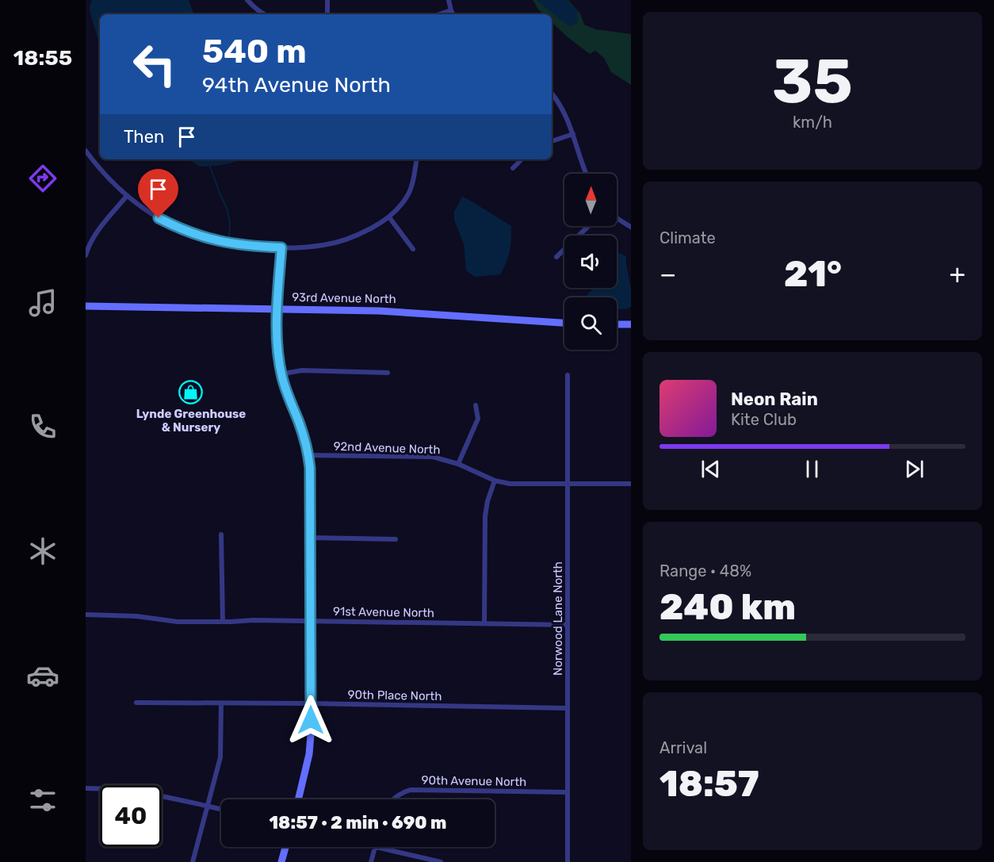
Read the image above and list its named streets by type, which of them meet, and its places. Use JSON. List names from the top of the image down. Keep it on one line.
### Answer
{"streets":{"street":["93rd Avenue North","92nd Avenue North","91st Avenue North","Norwood Lane North","90th Place North","90th Avenue North"]},"crossings":[["92nd Avenue North","Norwood Lane North"],["91st Avenue North","Norwood Lane North"],["Norwood Lane North","90th Place North"],["Norwood Lane North","90th Avenue North"]],"places":{"shop":["Lynde Greenhouse & Nursery"]},"north":"top","page":{"tabs":"18:55","tile":[["35","km/h"],"Climate",["Range · 48%","240 km"],["Arrival","18:57"]],"turn":["540 m","94th Avenue North"],"then":"Then","heat":["−","21°","+"],"song":["Neon Rain","Kite Club"],"limit":"40","trip":"18:57 · 2 min · 690 m"}}
